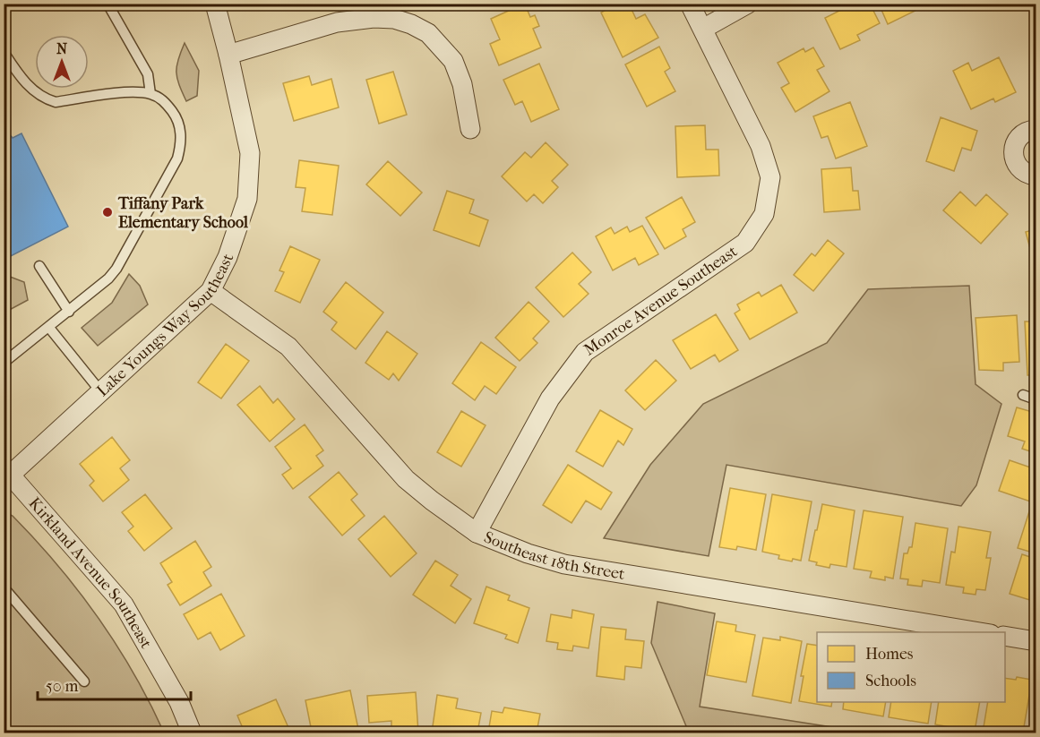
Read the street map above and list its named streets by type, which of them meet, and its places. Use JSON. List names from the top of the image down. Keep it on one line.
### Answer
{"streets":{"street":["Monroe Avenue Southeast","Lake Youngs Way Southeast","Southeast 18th Street","Kirkland Avenue Southeast"]},"crossings":[["Monroe Avenue Southeast","Southeast 18th Street"],["Lake Youngs Way Southeast","Southeast 18th Street"],["Lake Youngs Way Southeast","Kirkland Avenue Southeast"]],"places":["Tiffany Park Elementary School"],"legend":["Homes","Schools"],"scale_bar":"50 m","north":"top"}
